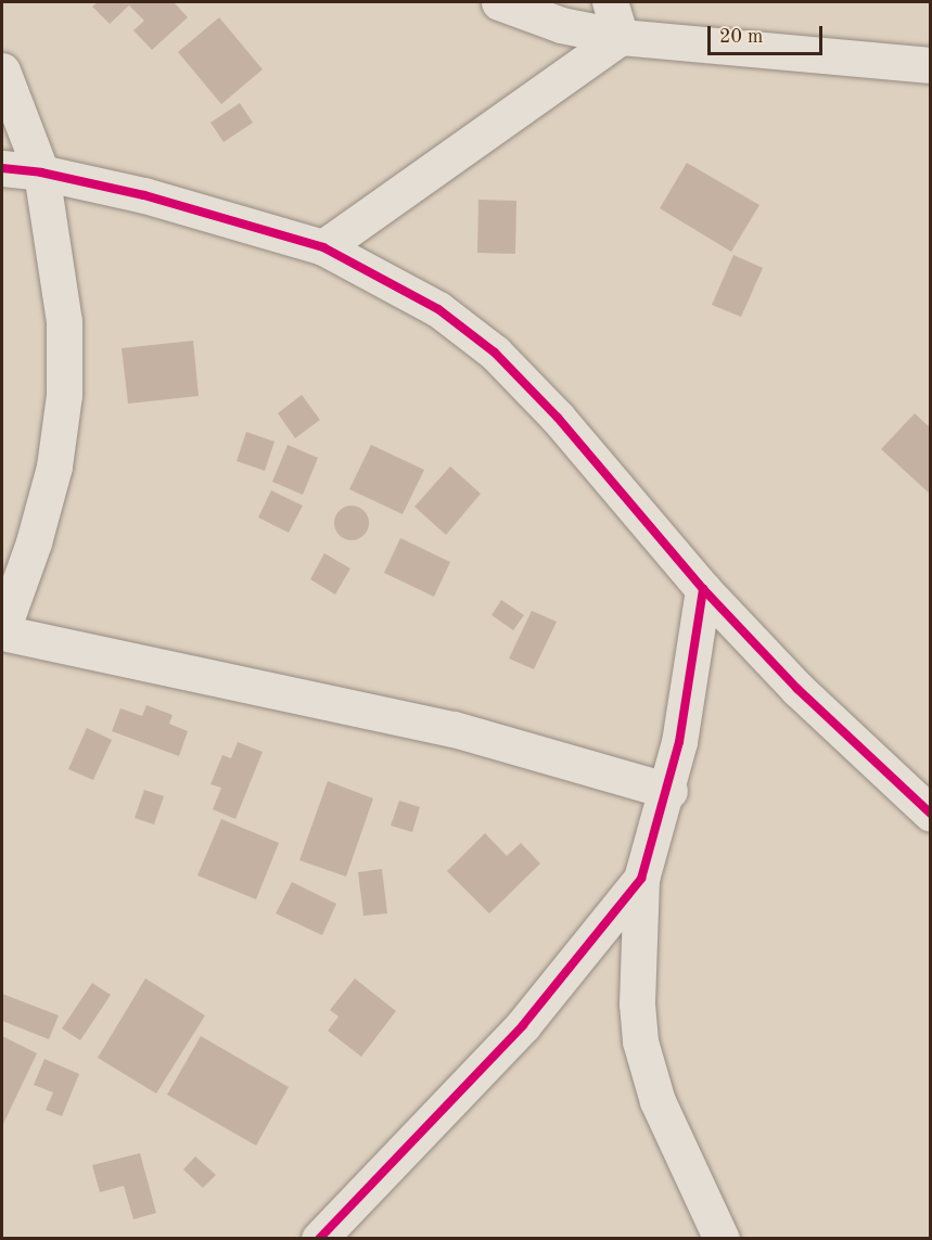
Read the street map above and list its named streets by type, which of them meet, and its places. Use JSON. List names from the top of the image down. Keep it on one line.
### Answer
{"scale_bar":"20 m"}
